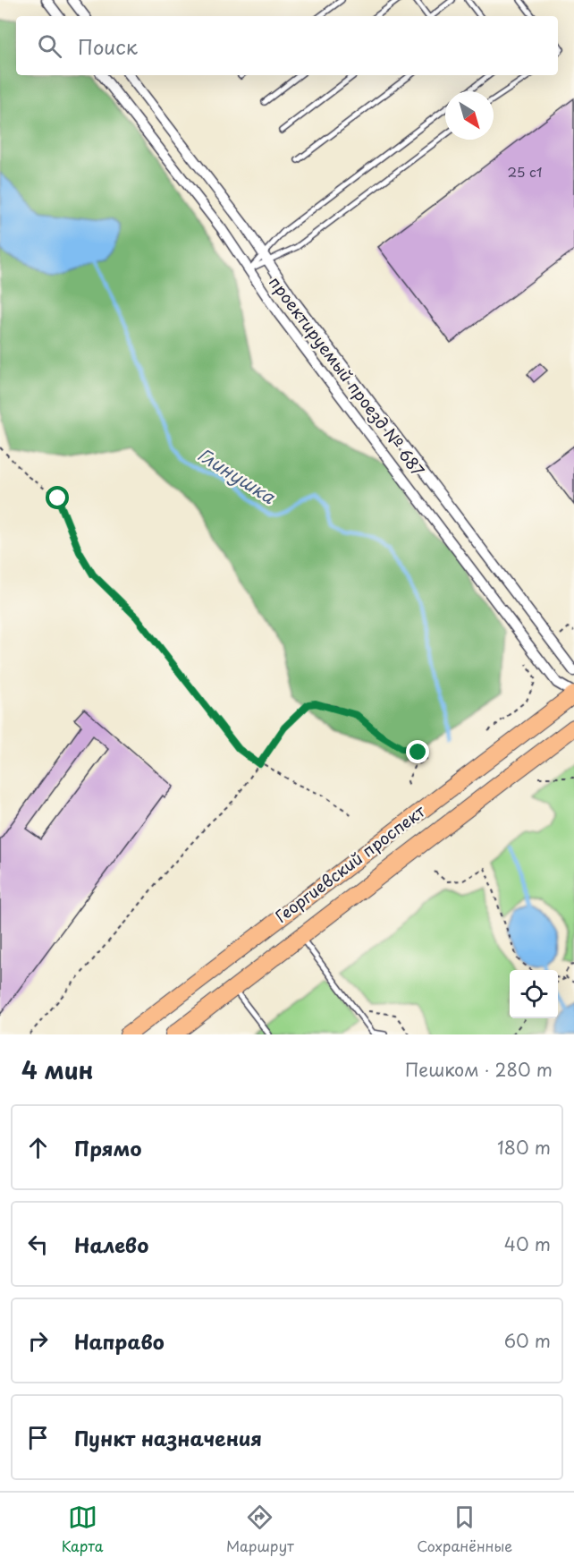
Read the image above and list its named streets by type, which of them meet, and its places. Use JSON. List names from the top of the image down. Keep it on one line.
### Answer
{"streets":{"main road":["Георгиевский проспект"],"street":["проектируемый проезд № 687"]},"crossings":[["проектируемый проезд № 687","Георгиевский проспект"]],"water":["Глинушка"],"house_numbers":["25 с1"],"north":"bottom right","page":{"search":"Поиск","heading":["4 мин","Пешком · 280 m"],"list":[["Прямо","180 m"],["Налево","40 m"],["Направо","60 m"],"Пункт назначения"],"nav":["Карта","Маршрут","Сохранённые"]}}
